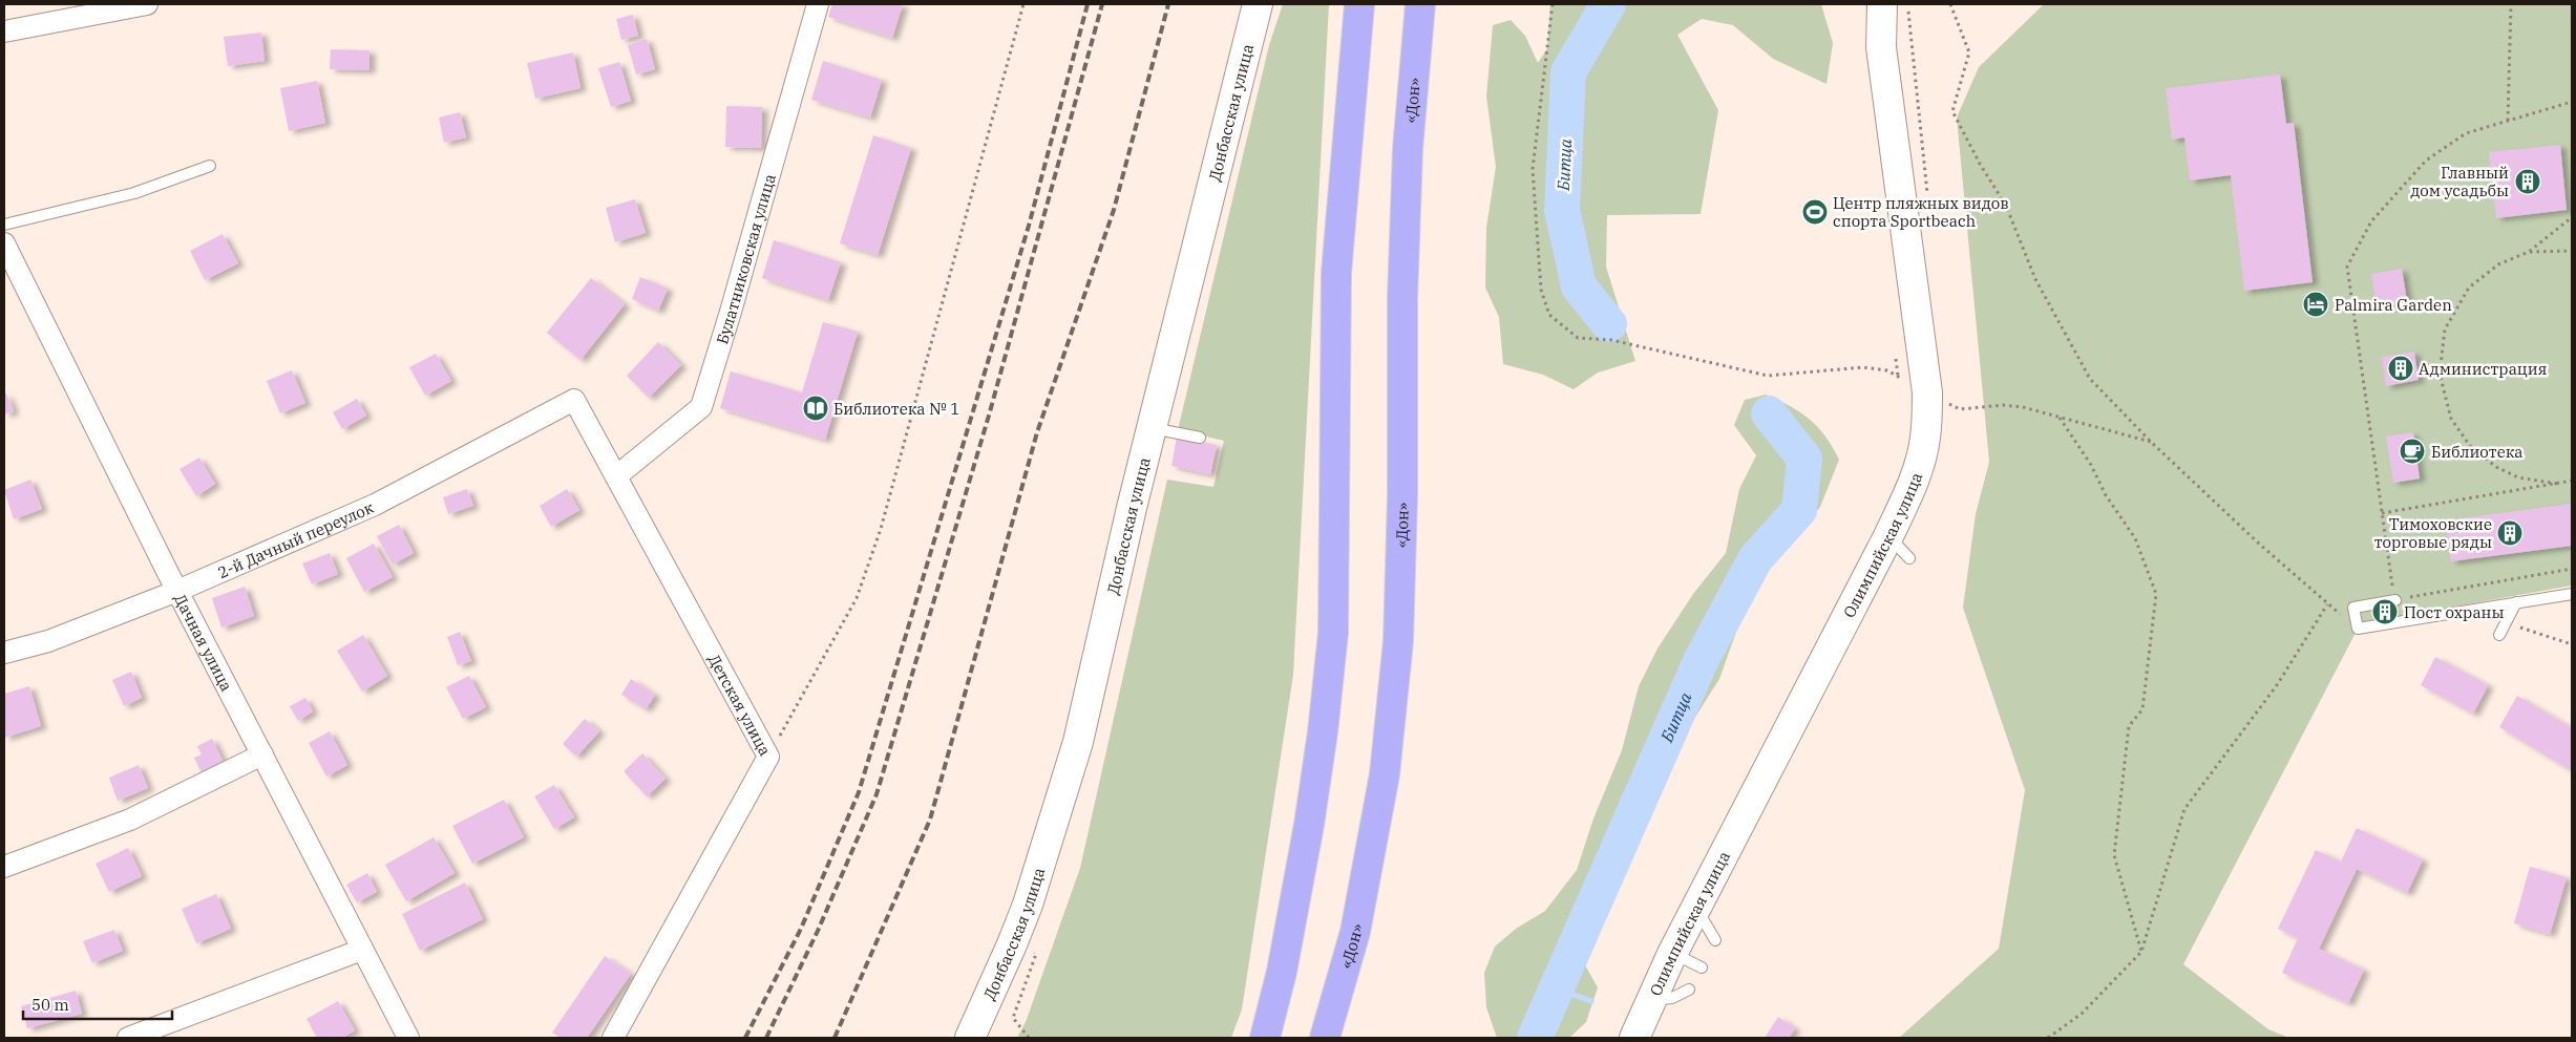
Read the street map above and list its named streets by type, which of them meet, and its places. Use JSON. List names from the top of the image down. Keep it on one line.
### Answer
{"streets":{"highway":["«Дон»"],"street":["Донбасская улица","Булатниковская улица","2-й Дачный переулок","Олимпийская улица","Дачная улица","Детская улица"]},"crossings":[["Булатниковская улица","Детская улица"],["2-й Дачный переулок","Дачная улица"],["2-й Дачный переулок","Детская улица"]],"water":["Битца"],"places":{"building":["Главный дом усадьбы","Администрация","Тимоховские торговые ряды","Пост охраны"],"sports":["Центр пляжных видов спорта Sportbeach"],"hotel":["Palmira Garden"],"library":["Библиотека № 1"],"cafe":["Библиотека"]},"scale_bar":"50 m"}
